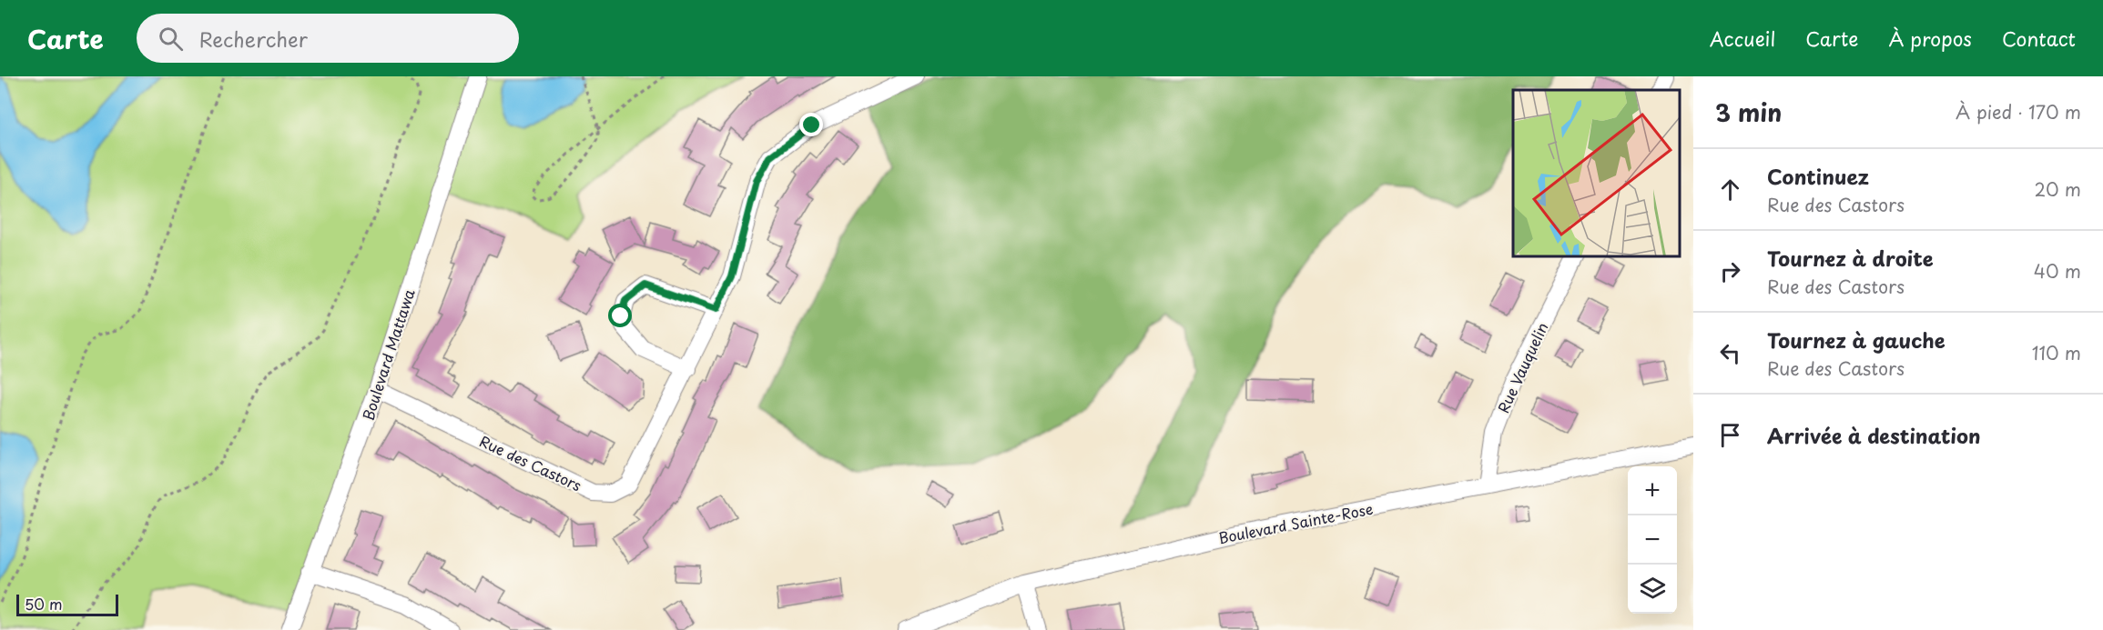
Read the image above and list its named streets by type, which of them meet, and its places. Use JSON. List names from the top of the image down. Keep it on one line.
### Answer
{"streets":{"street":["Boulevard Mattawa","Rue Vauquelin","Rue des Castors","Boulevard Sainte-Rose"]},"crossings":[["Boulevard Mattawa","Rue des Castors"],["Rue Vauquelin","Boulevard Sainte-Rose"]],"scale_bar":"50 m","page":{"header":"Carte","search":"Rechercher","nav":["Accueil","Carte","À propos","Contact"],"heading":["3 min","À pied · 170 m"],"list":[["Continuez","Rue des Castors","20 m"],["Tournez à droite","Rue des Castors","40 m"],["Tournez à gauche","Rue des Castors","110 m"],"Arrivée à destination"],"map_buttons":["+","−"],"scale":"50 m"}}
